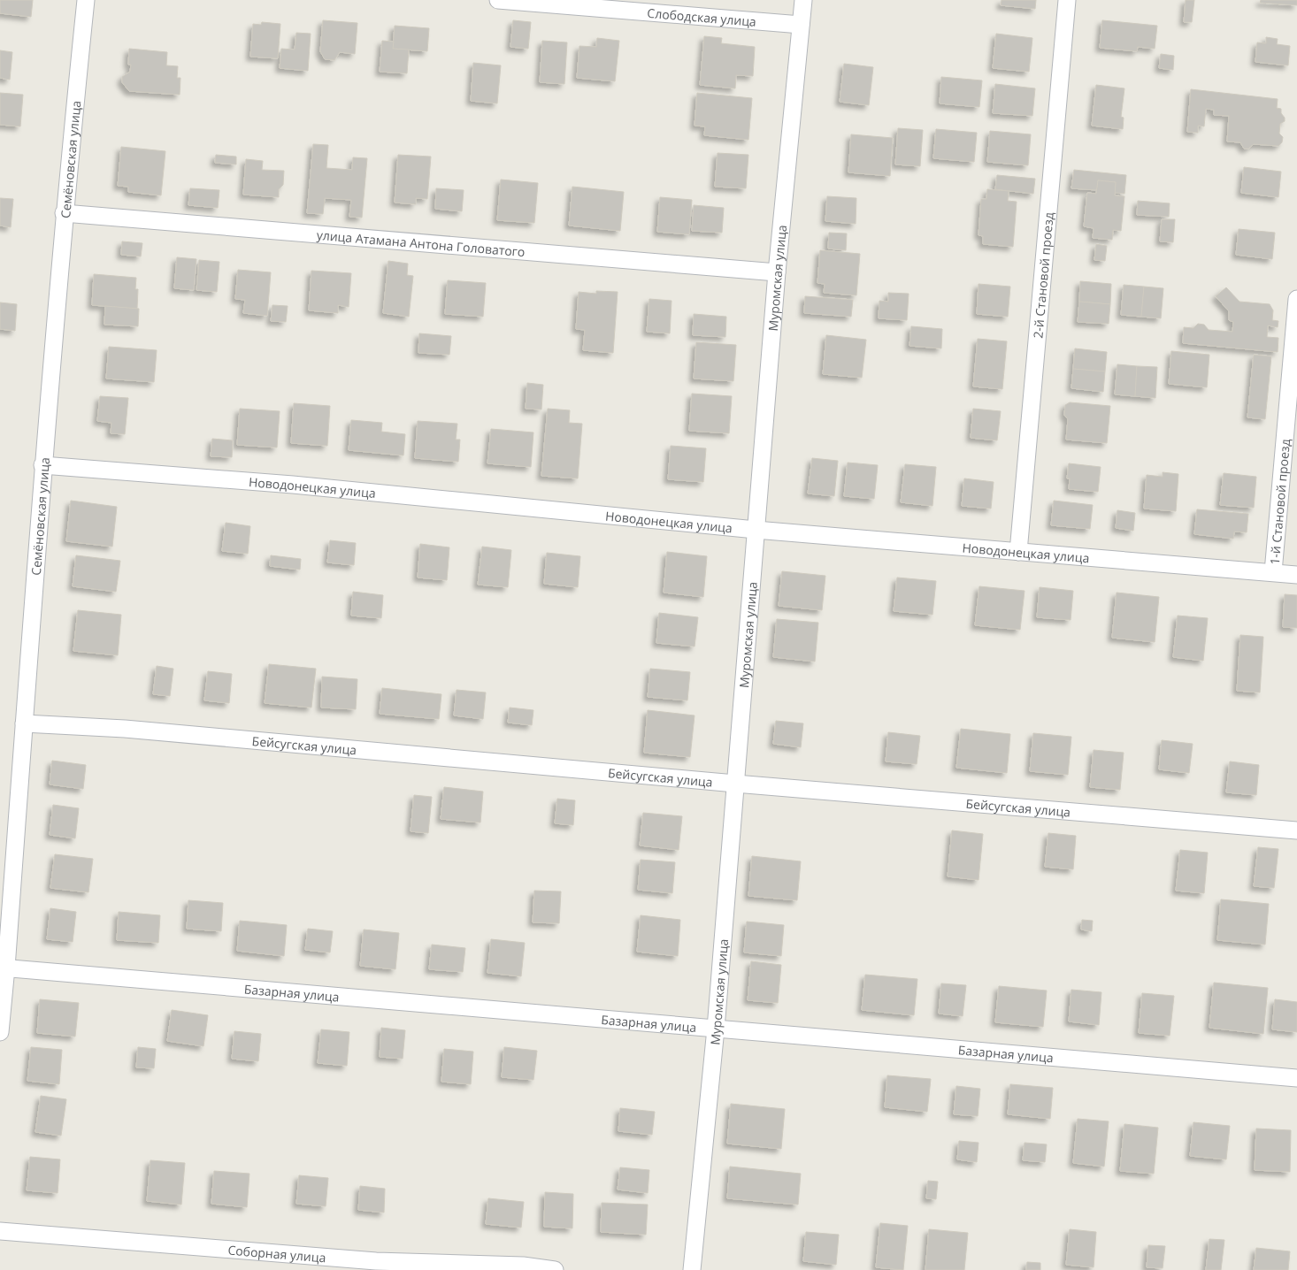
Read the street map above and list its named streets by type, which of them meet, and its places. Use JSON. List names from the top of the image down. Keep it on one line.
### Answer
{"streets":{"street":["Слободская улица","Семёновская улица","улица Атамана Антона Головатого","2-й Становой проезд","Муромская улица","Новодонецкая улица","1-й Становой проезд","Бейсугская улица","Базарная улица","Соборная улица"]},"crossings":[["Слободская улица","Муромская улица"],["Семёновская улица","улица Атамана Антона Головатого"],["Семёновская улица","Новодонецкая улица"],["Семёновская улица","Бейсугская улица"],["Семёновская улица","Базарная улица"],["улица Атамана Антона Головатого","Муромская улица"],["2-й Становой проезд","Новодонецкая улица"],["Муромская улица","Новодонецкая улица"],["Муромская улица","Бейсугская улица"],["Муромская улица","Базарная улица"],["Новодонецкая улица","1-й Становой проезд"]]}
